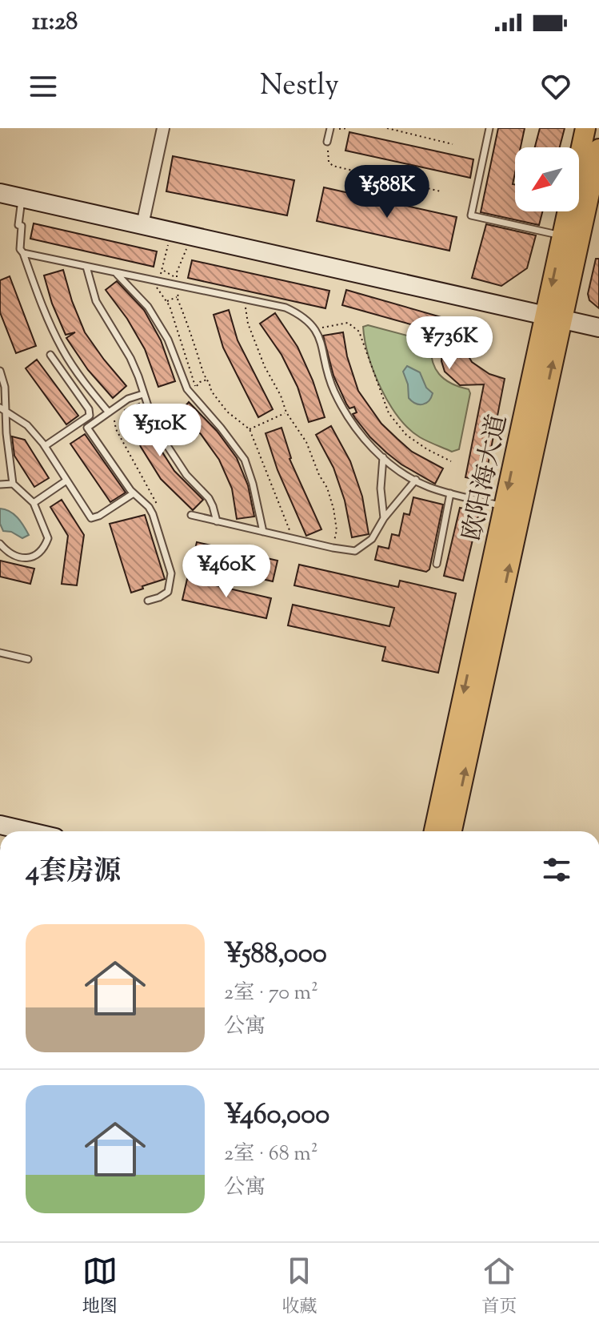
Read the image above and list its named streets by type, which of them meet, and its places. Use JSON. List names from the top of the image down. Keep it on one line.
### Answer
{"streets":{"main road":["欧阳海大道"]},"north":"bottom left","page":{"status":"11:28","header":"Nestly","price":["¥588K","¥736K","¥510K","¥460K"],"heading":"4套房源","list":[{"name":"¥588,000","note":"2室 · 70 m² · 公寓"},{"name":"¥460,000","note":"2室 · 68 m² · 公寓"}],"tabs":["地图","收藏","首页"]}}
